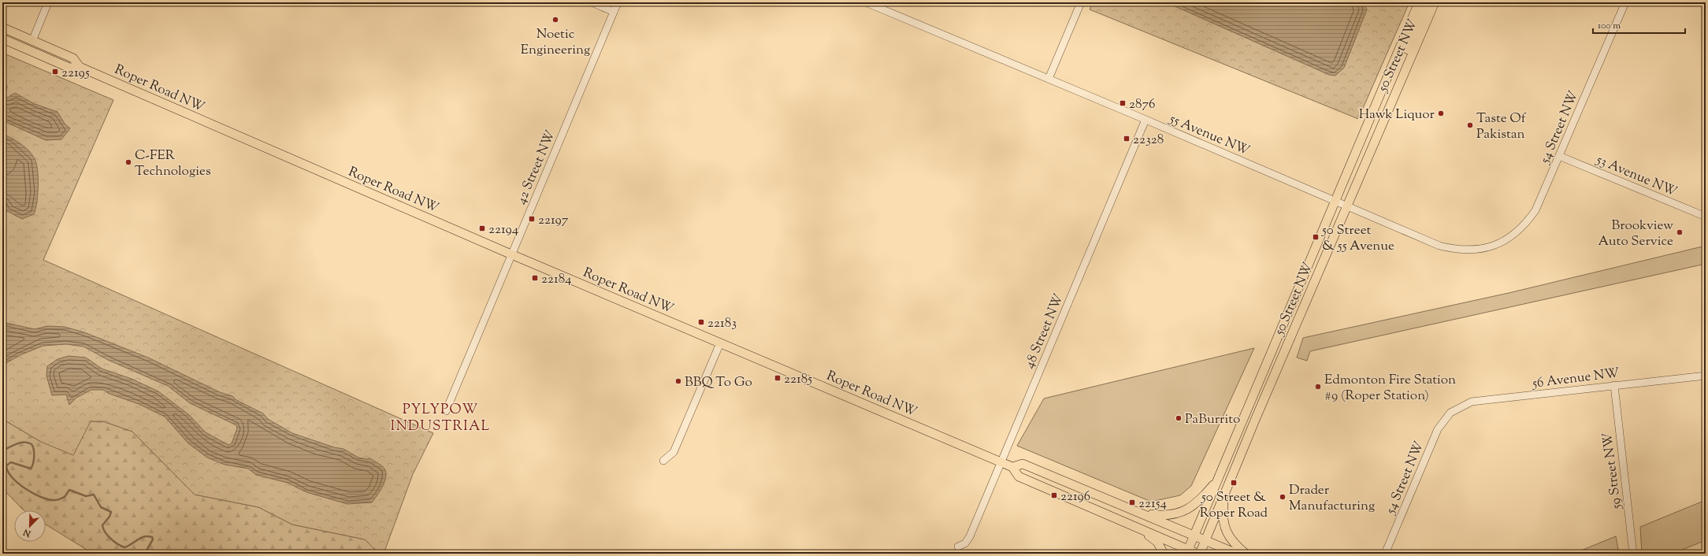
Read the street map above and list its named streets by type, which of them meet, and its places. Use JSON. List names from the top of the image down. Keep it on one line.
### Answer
{"streets":{"main road":["50 Street NW","Roper Road NW"],"street":["54 Street NW","55 Avenue NW","42 Street NW","53 Avenue NW","48 Street NW","56 Avenue NW","59 Street NW"]},"crossings":[["50 Street NW","Roper Road NW"],["50 Street NW","55 Avenue NW"],["Roper Road NW","42 Street NW"],["Roper Road NW","48 Street NW"],["54 Street NW","55 Avenue NW"],["54 Street NW","53 Avenue NW"],["54 Street NW","56 Avenue NW"],["55 Avenue NW","48 Street NW"],["56 Avenue NW","59 Street NW"]],"districts":["PYLYPOW INDUSTRIAL"],"places":{"other":["Noetic Engineering","Hawk Liquor","Taste Of Pakistan","C-FER Technologies","Brookview Auto Service","BBQ To Go","Edmonton Fire Station #9 (Roper Station)","PaBurrito","Drader Manufacturing"],"transit":["22195","2876","22328","22197","22194","50 Street & 55 Avenue","22184","22183","22185","50 Street & Roper Road","22196","22154"]},"scale_bar":"100 m","north":"bottom left"}
